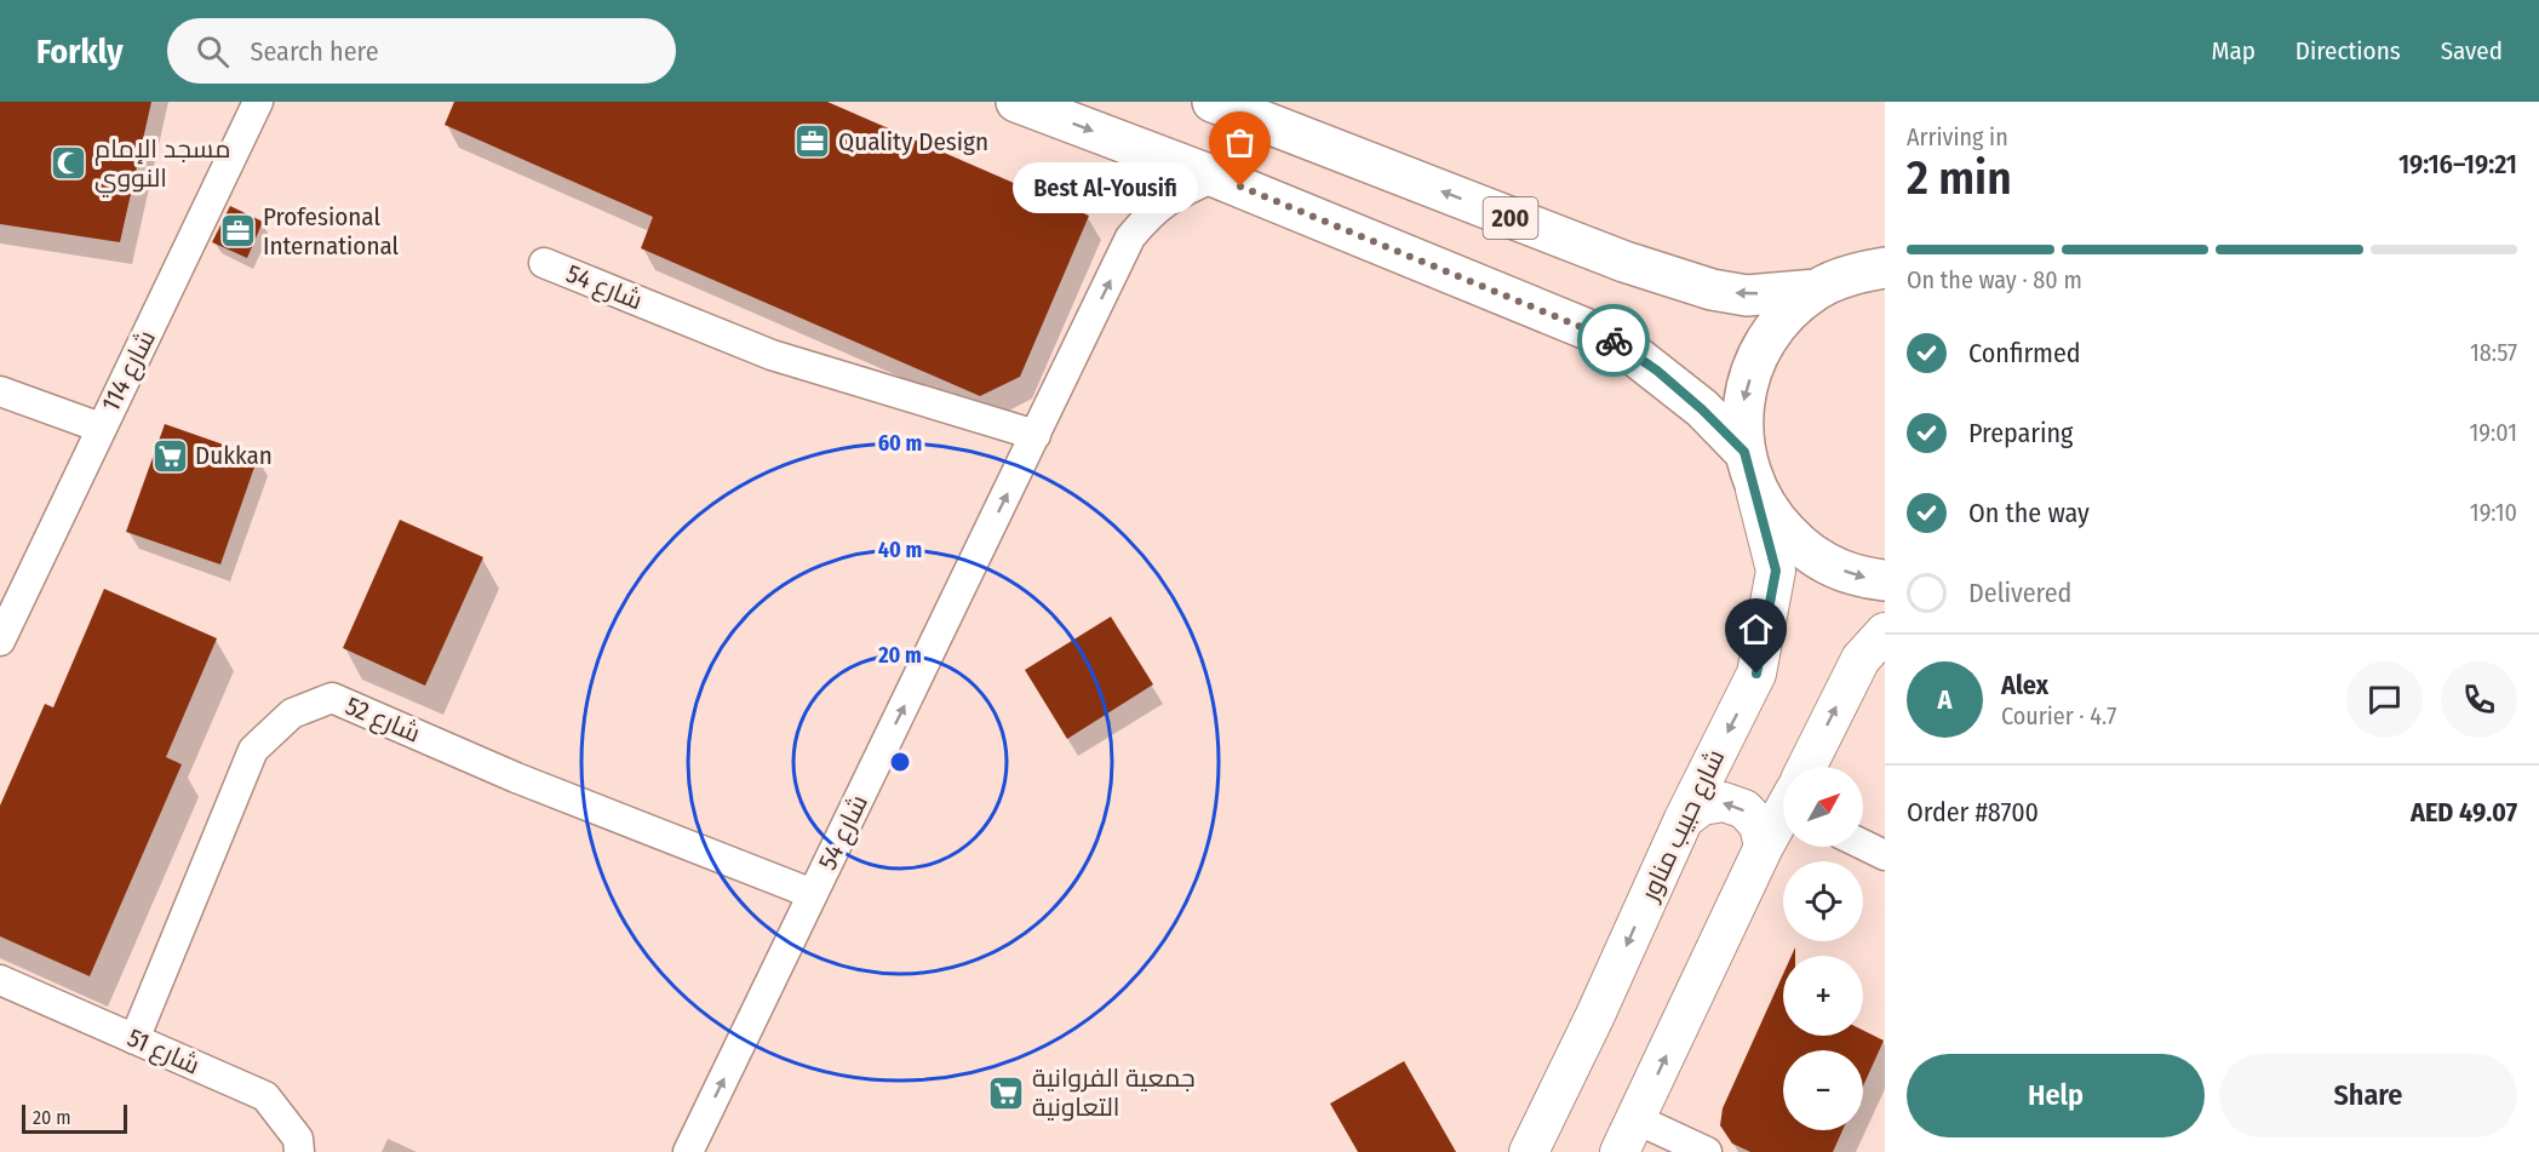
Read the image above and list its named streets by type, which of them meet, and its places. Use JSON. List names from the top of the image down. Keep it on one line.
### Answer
{"streets":{"main road":["200"],"street":["شارع 54","شارع 114","شارع 52","شارع حبيب مناور","شارع 51"]},"crossings":[["200","شارع 54"],["200","شارع حبيب مناور"],["شارع 54","شارع 52"],["شارع 52","شارع 51"]],"one_way":["شارع 54"],"places":{"office":["Quality Design","Profesional International"],"mosque":["مسجد الإمام النووي"],"other":["Best Al-Yousifi"],"supermarket":["Dukkan","جمعية الفروانية التعاونية"]},"scale_bar":"20 m","north":"top right","page":{"header":"Forkly","search":"Search here","nav":["Map","Directions","Saved"],"heading":["2 min","Arriving in","19:16–19:21"],"panel":["Alex","Courier · 4.7","Order #8700","AED 49.07"],"bubble":"Best Al-Yousifi","bar":"On the way · 80 m","list":[["Confirmed","18:57"],["Preparing","19:01"],["On the way","19:10"],"Delivered"],"round":"A","map_buttons":["+","−"],"buttons":["Help","Share"],"scale":"20 m"},"rings":["60 m","40 m","20 m"]}
